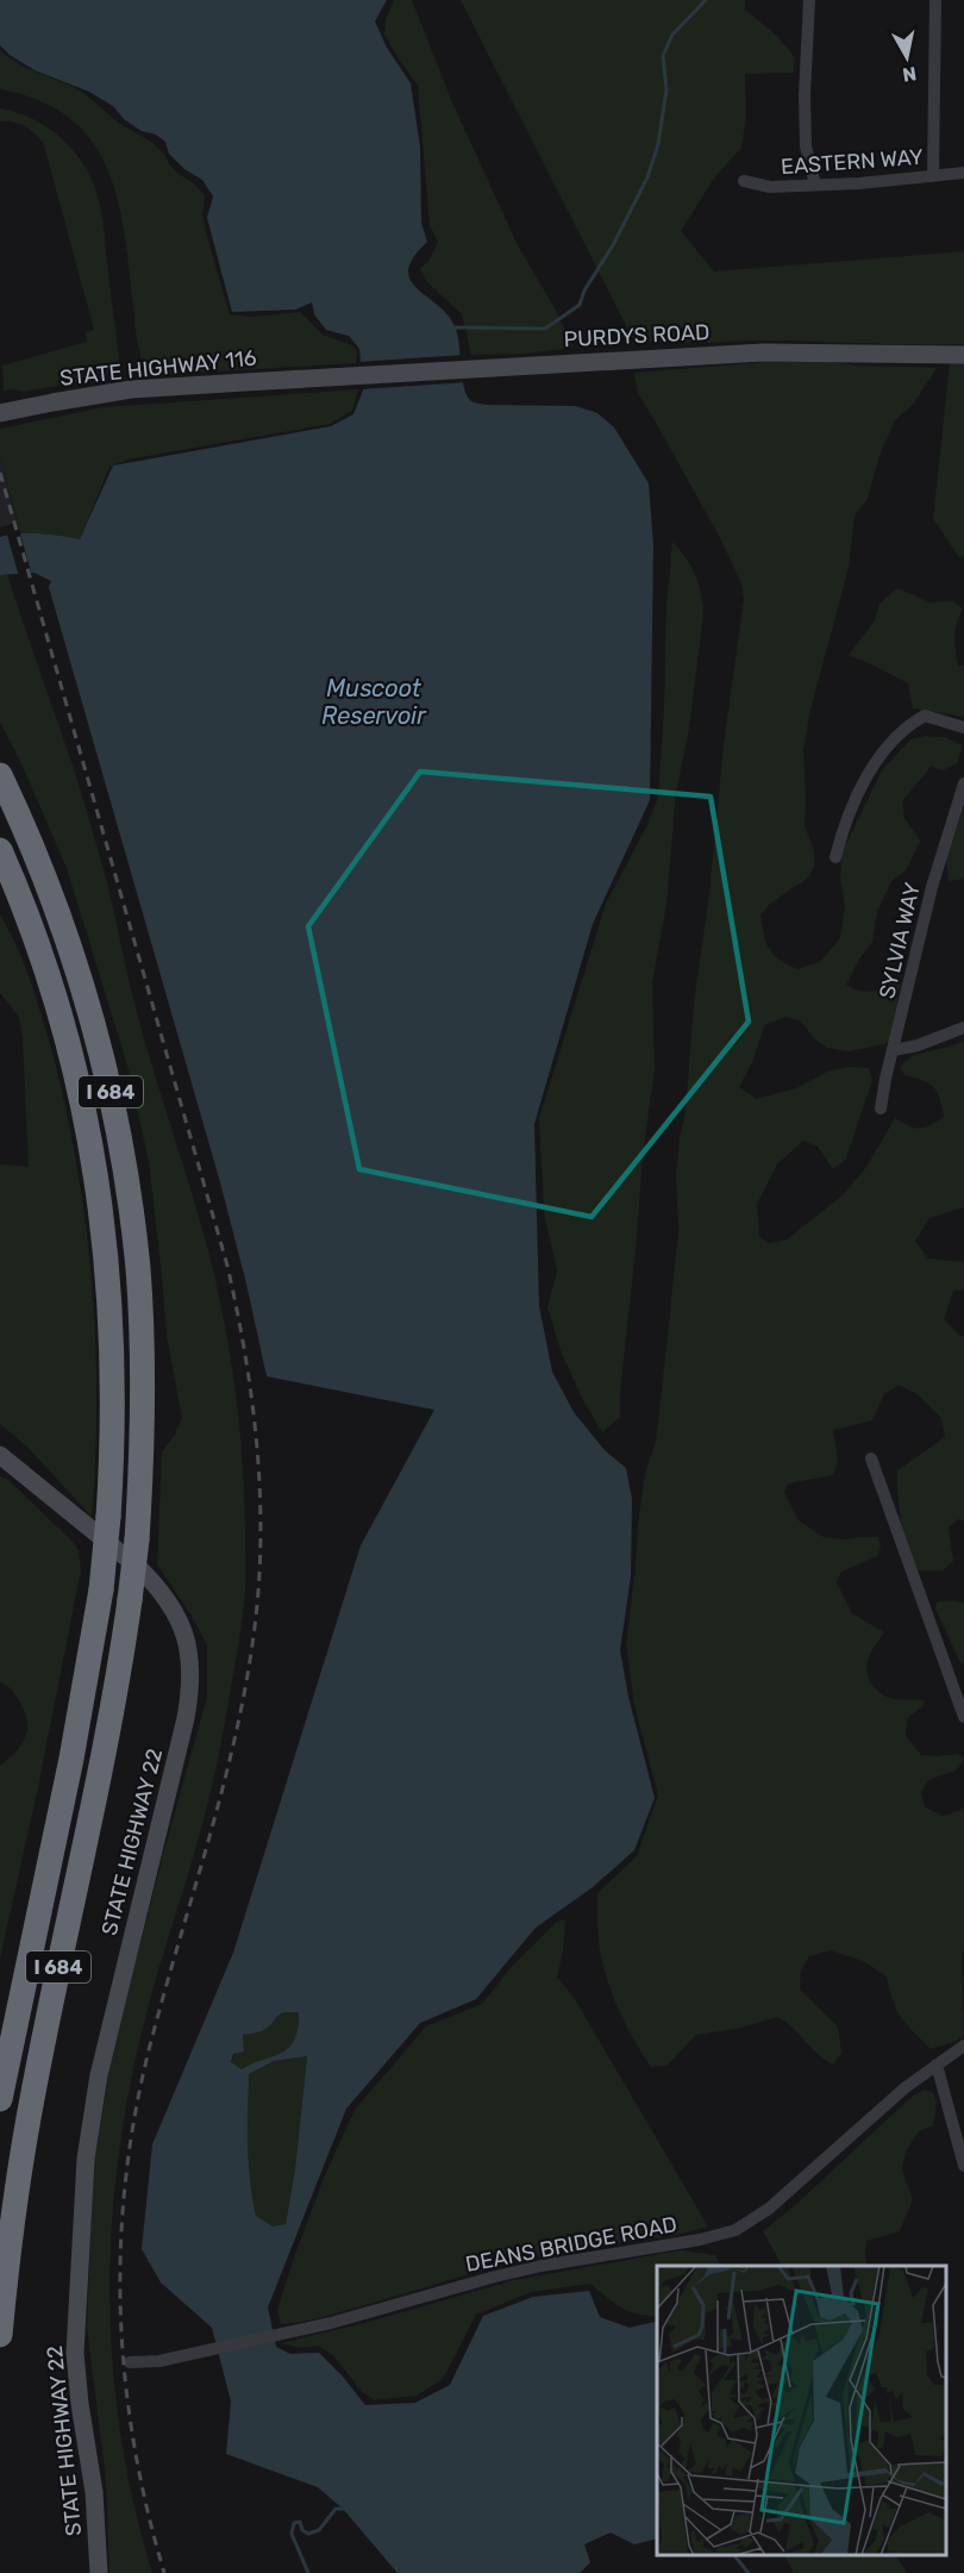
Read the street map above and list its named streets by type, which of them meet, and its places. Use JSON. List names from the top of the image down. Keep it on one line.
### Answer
{"streets":{"highway":["I 684"],"main road":["PURDYS ROAD","STATE HIGHWAY 116","STATE HIGHWAY 22"],"street":["EASTERN WAY","SYLVIA WAY","DEANS BRIDGE ROAD"]},"crossings":[["PURDYS ROAD","STATE HIGHWAY 116"]],"water":["Muscoot Reservoir"],"north":"bottom"}
